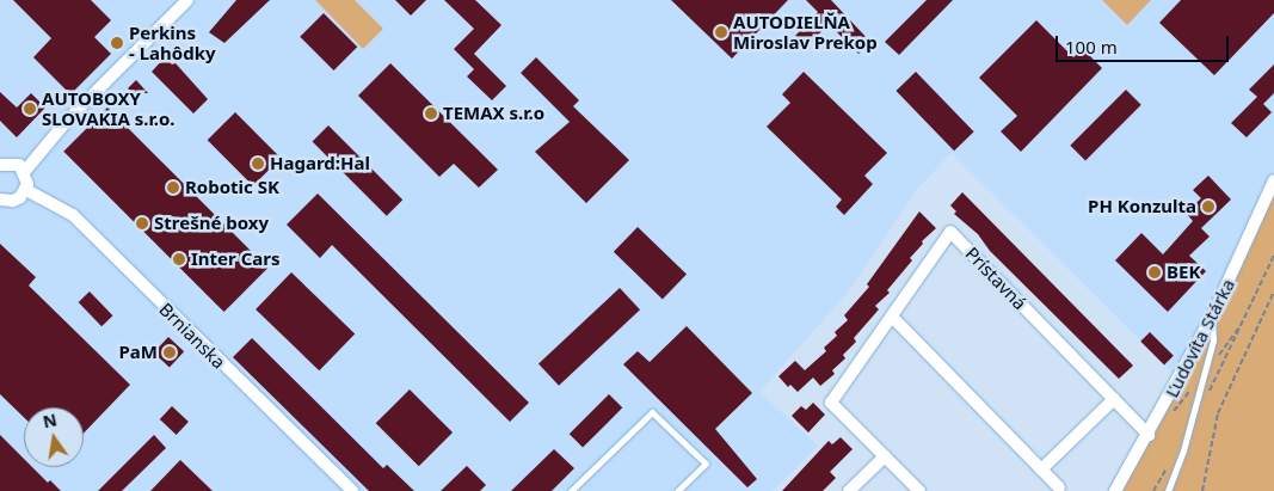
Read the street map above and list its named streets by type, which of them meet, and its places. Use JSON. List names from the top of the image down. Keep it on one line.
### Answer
{"streets":{"street":["Prístavná","Brnianska","Ľudovíta Stárka"]},"crossings":[["Prístavná","Ľudovíta Stárka"]],"places":["AUTODIELŇA Miroslav Prekop","Perkins - Lahôdky","AUTOBOXY SLOVAKIA s.r.o.","TEMAX s.r.o","Hagard:Hal","Robotic SK","PH Konzulta","Strešné boxy","Inter Cars","BEK","PaM"],"scale_bar":"100 m","north":"top"}
